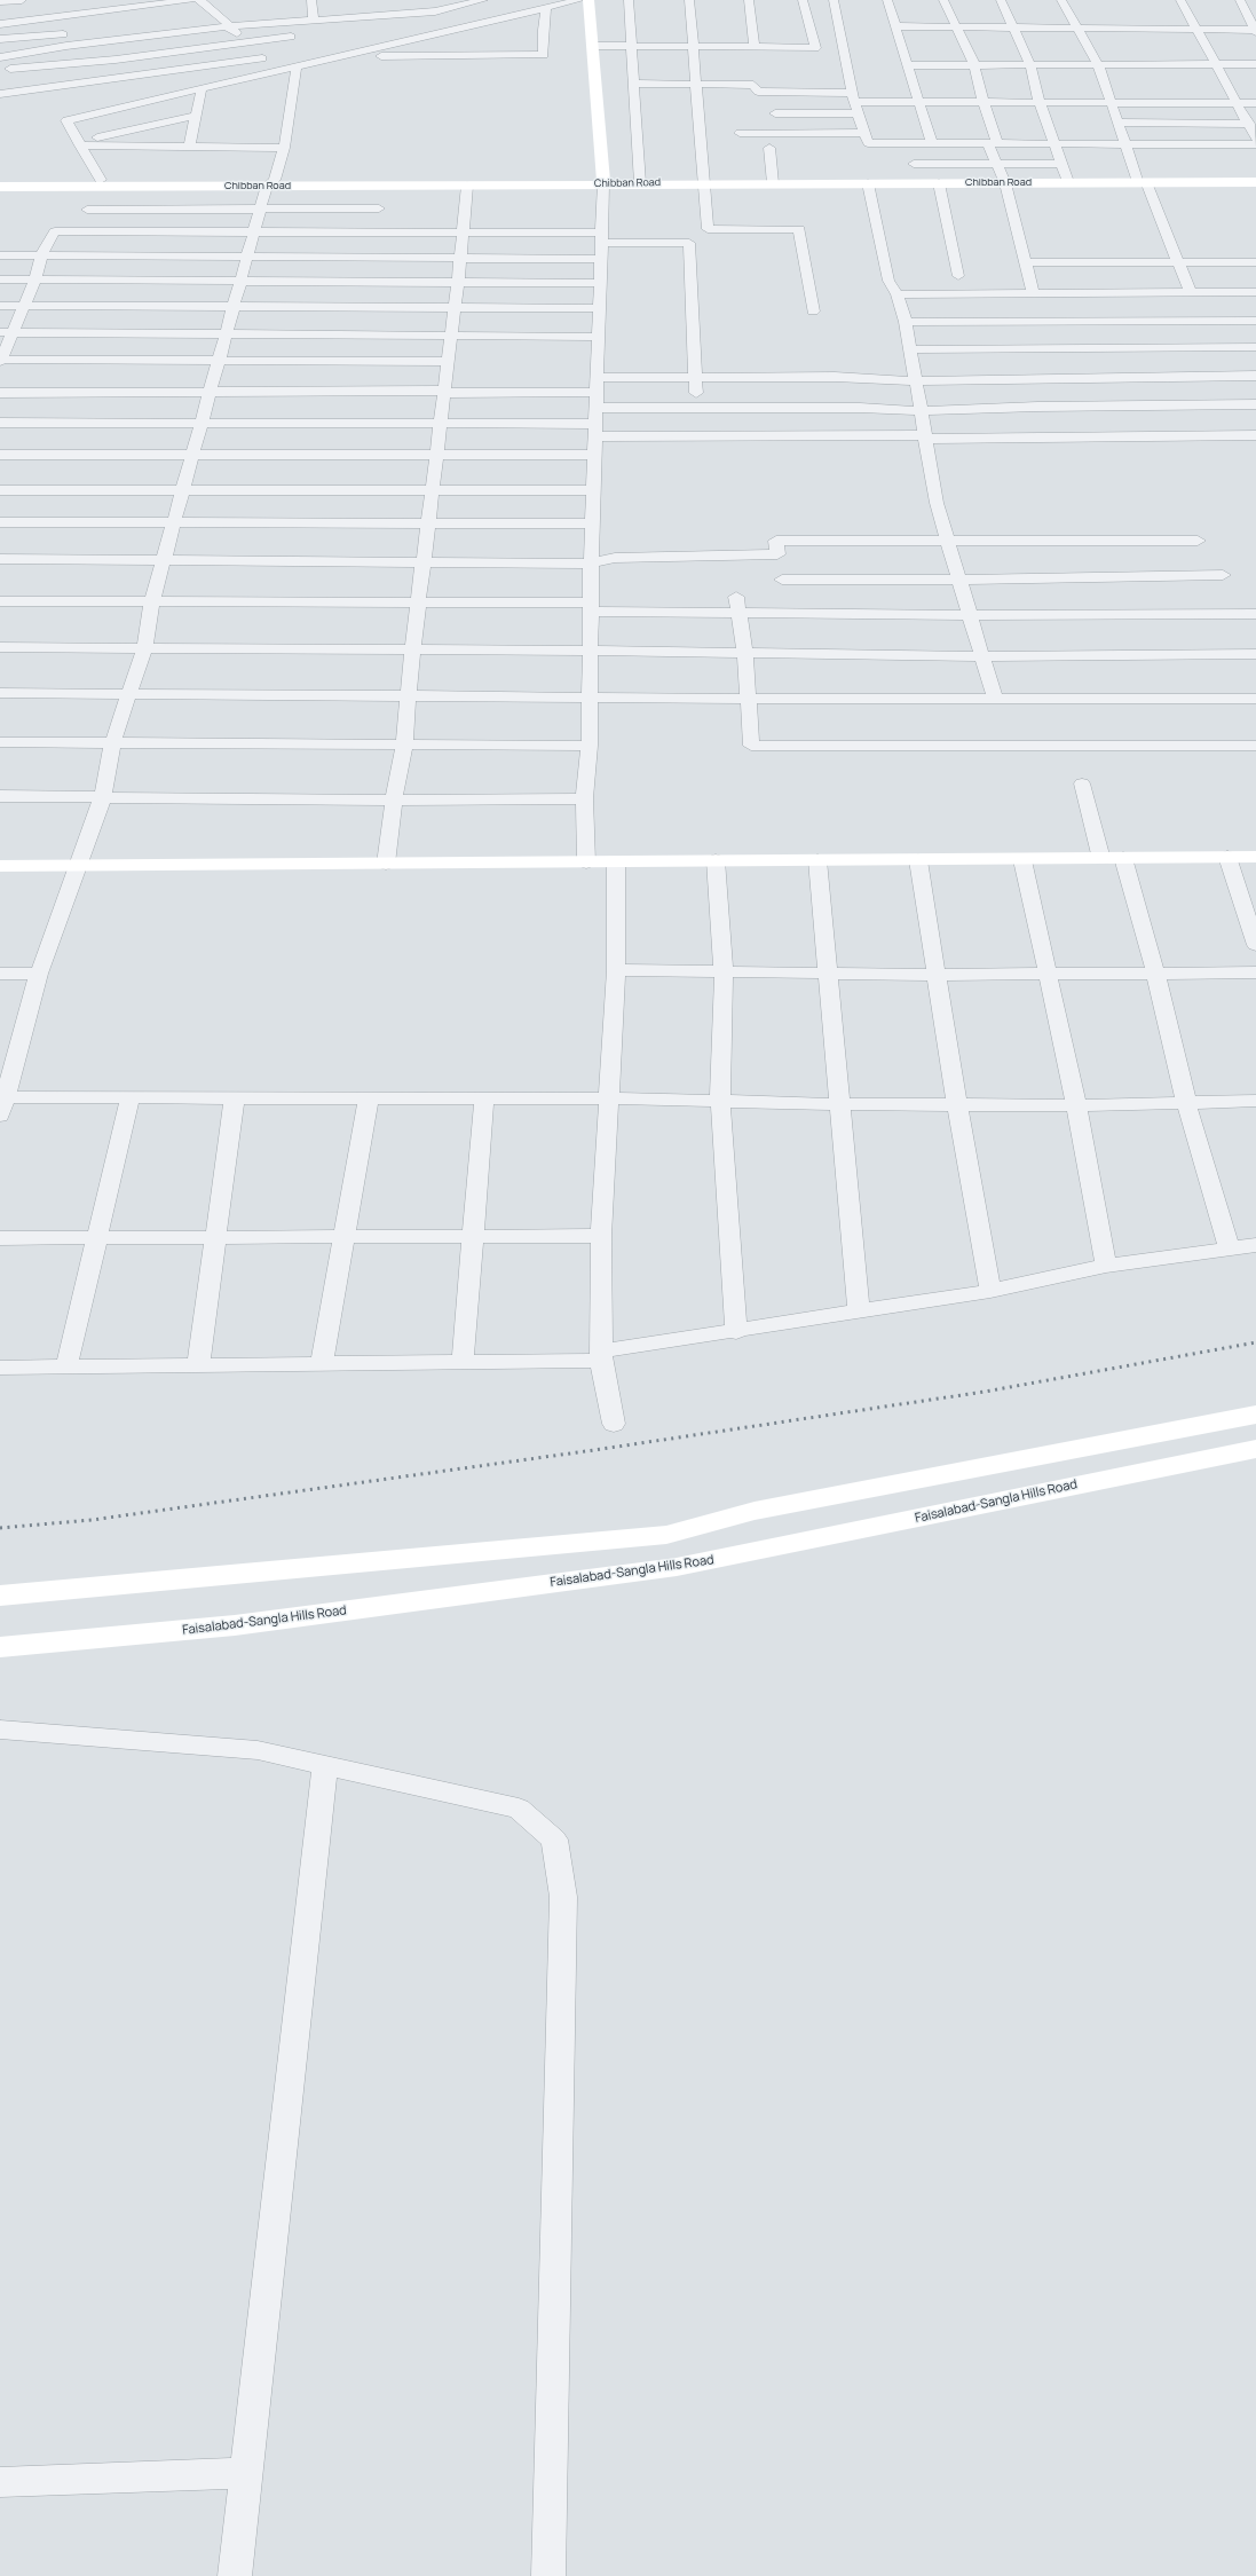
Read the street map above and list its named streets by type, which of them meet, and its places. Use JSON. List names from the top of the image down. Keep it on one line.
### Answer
{"streets":{"street":["Chibban Road","Faisalabad-Sangla Hills Road"]}}
